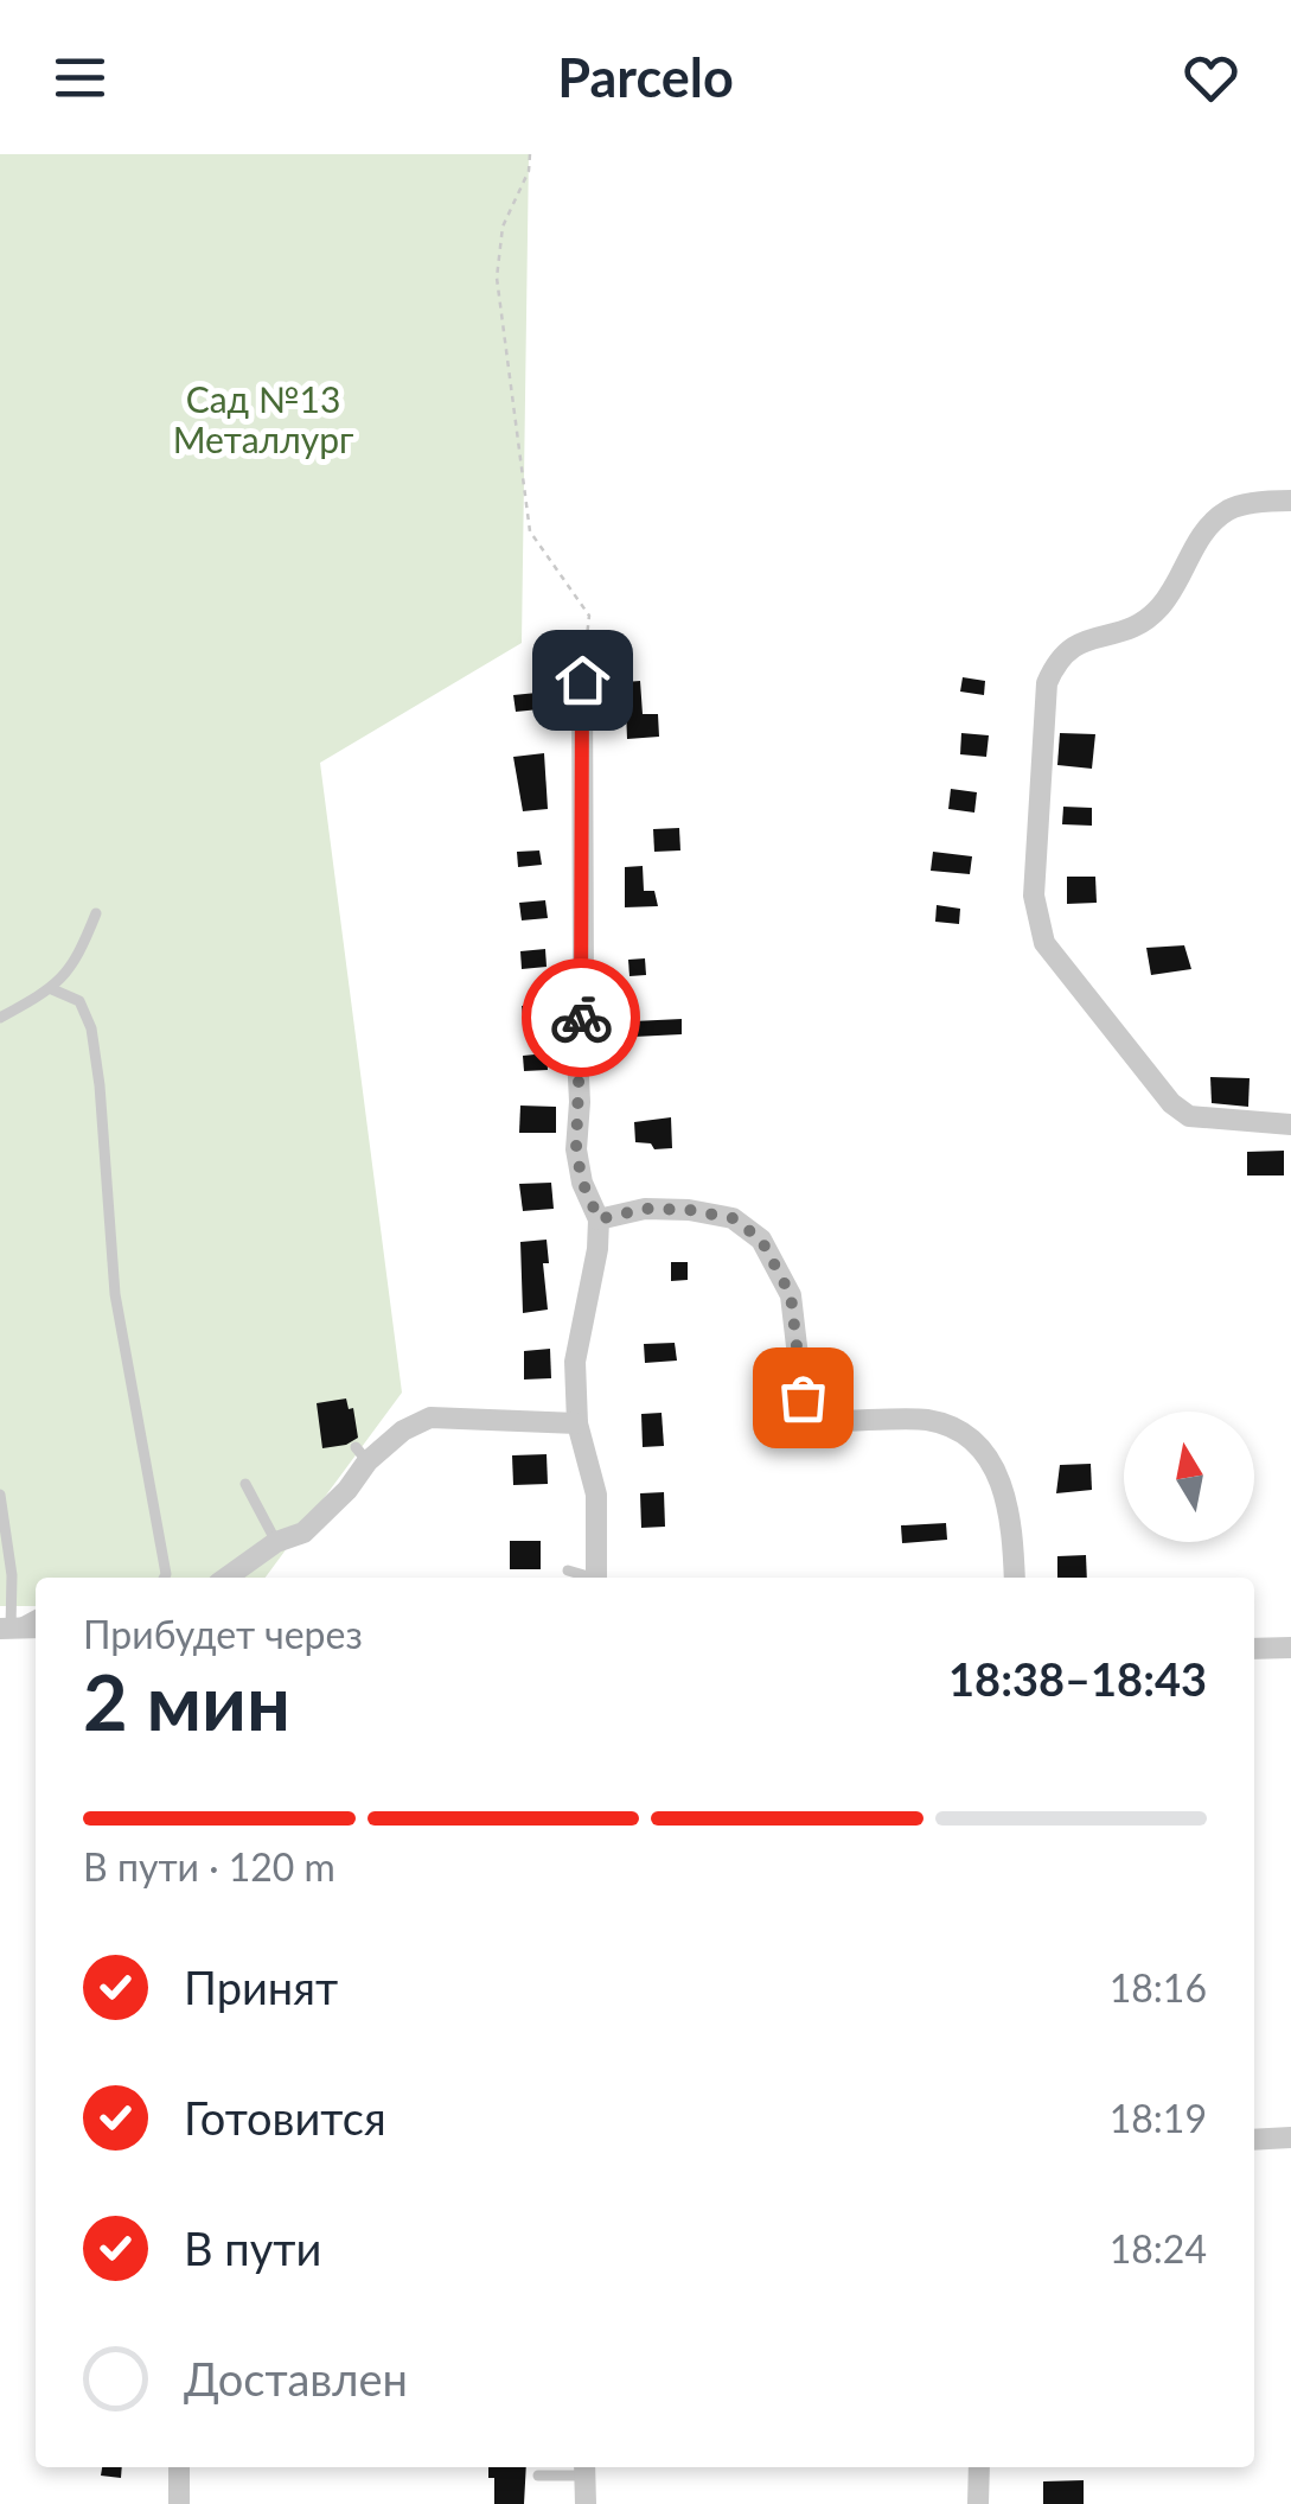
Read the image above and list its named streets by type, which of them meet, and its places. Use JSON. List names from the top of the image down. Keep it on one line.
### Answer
{"parks":["Сад №13 Металлург"],"north":"top","page":{"header":"Parcelo","heading":["2 мин","Прибудет через","18:38–18:43"],"bar":"В пути · 120 m","list":[["Принят","18:16"],["Готовится","18:19"],["В пути","18:24"],"Доставлен"]}}
